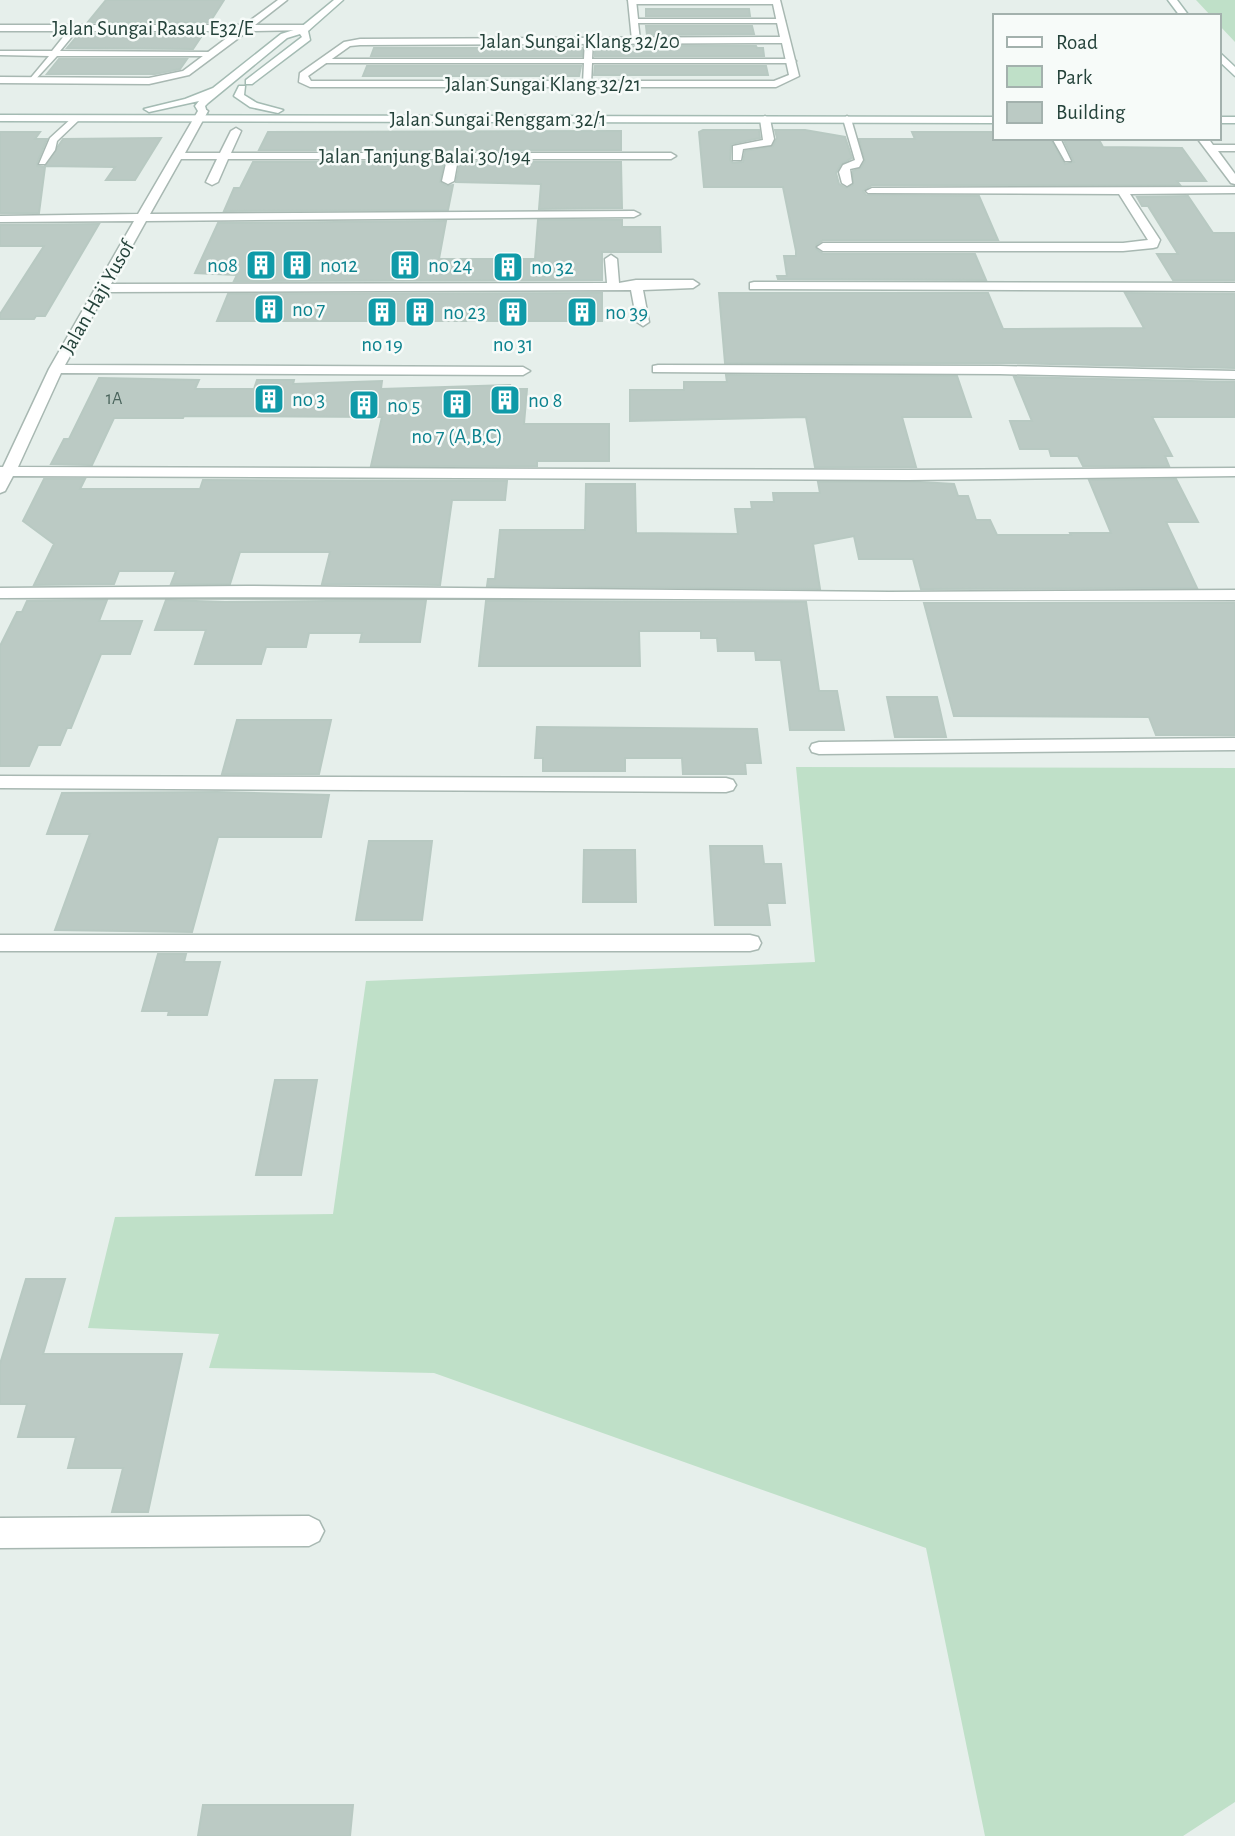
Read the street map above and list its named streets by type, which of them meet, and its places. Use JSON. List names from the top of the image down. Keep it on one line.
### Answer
{"streets":{"street":["Jalan Sungai Rasau E32/E","Jalan Sungai Klang 32/20","Jalan Sungai Klang 32/21","Jalan Sungai Renggam 32/1","Jalan Tanjung Balai 30/194","Jalan Haji Yusof"]},"crossings":[["Jalan Sungai Klang 32/20","Jalan Sungai Klang 32/21"],["Jalan Sungai Renggam 32/1","Jalan Haji Yusof"],["Jalan Tanjung Balai 30/194","Jalan Haji Yusof"]],"places":{"building":["no8","no12","no 24","no 32","no 7","no 19","no 23","no 31","no 39","no 3","no 8","no 7 (A,B,C)","no 5"]},"house_numbers":["1A"],"legend":["Road","Park","Building"]}
